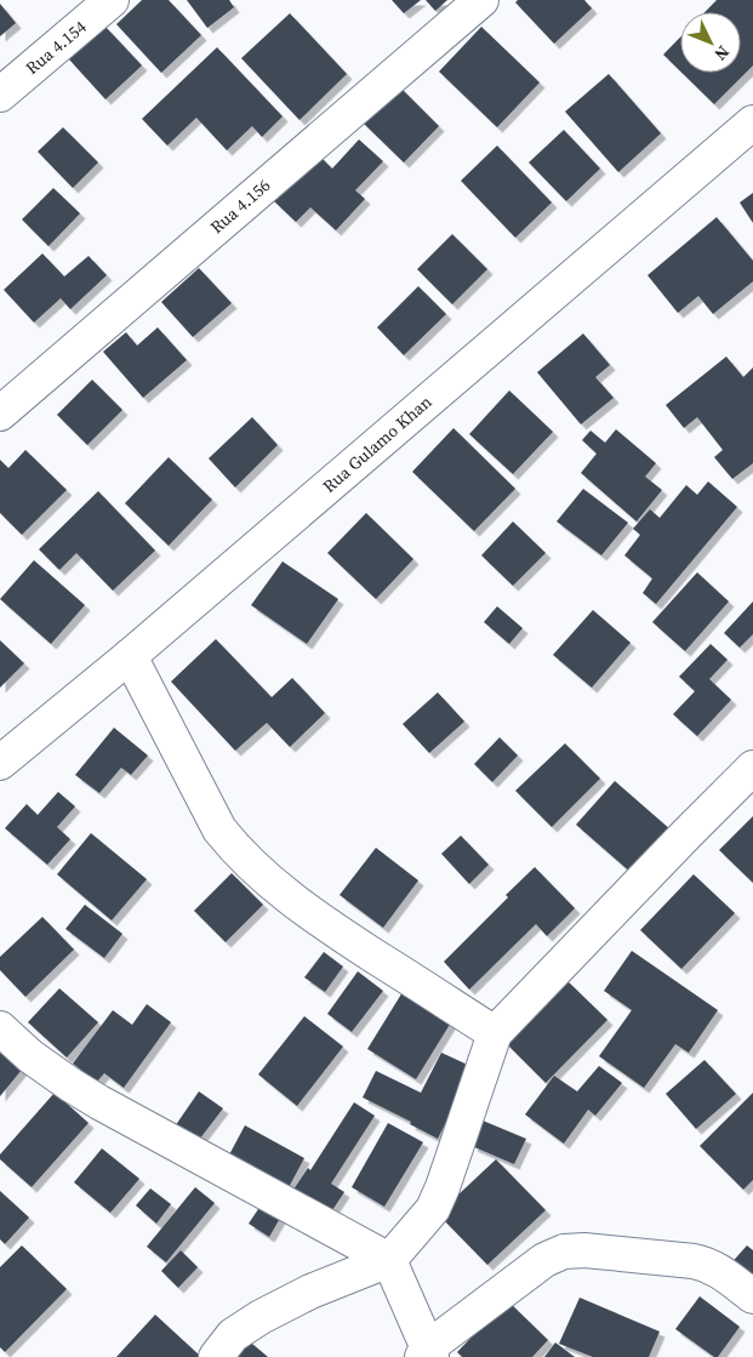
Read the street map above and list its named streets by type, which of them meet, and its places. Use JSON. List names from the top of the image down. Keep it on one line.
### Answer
{"streets":{"street":["Rua 4.154","Rua 4.156","Rua Gulamo Khan"]},"north":"bottom right"}
